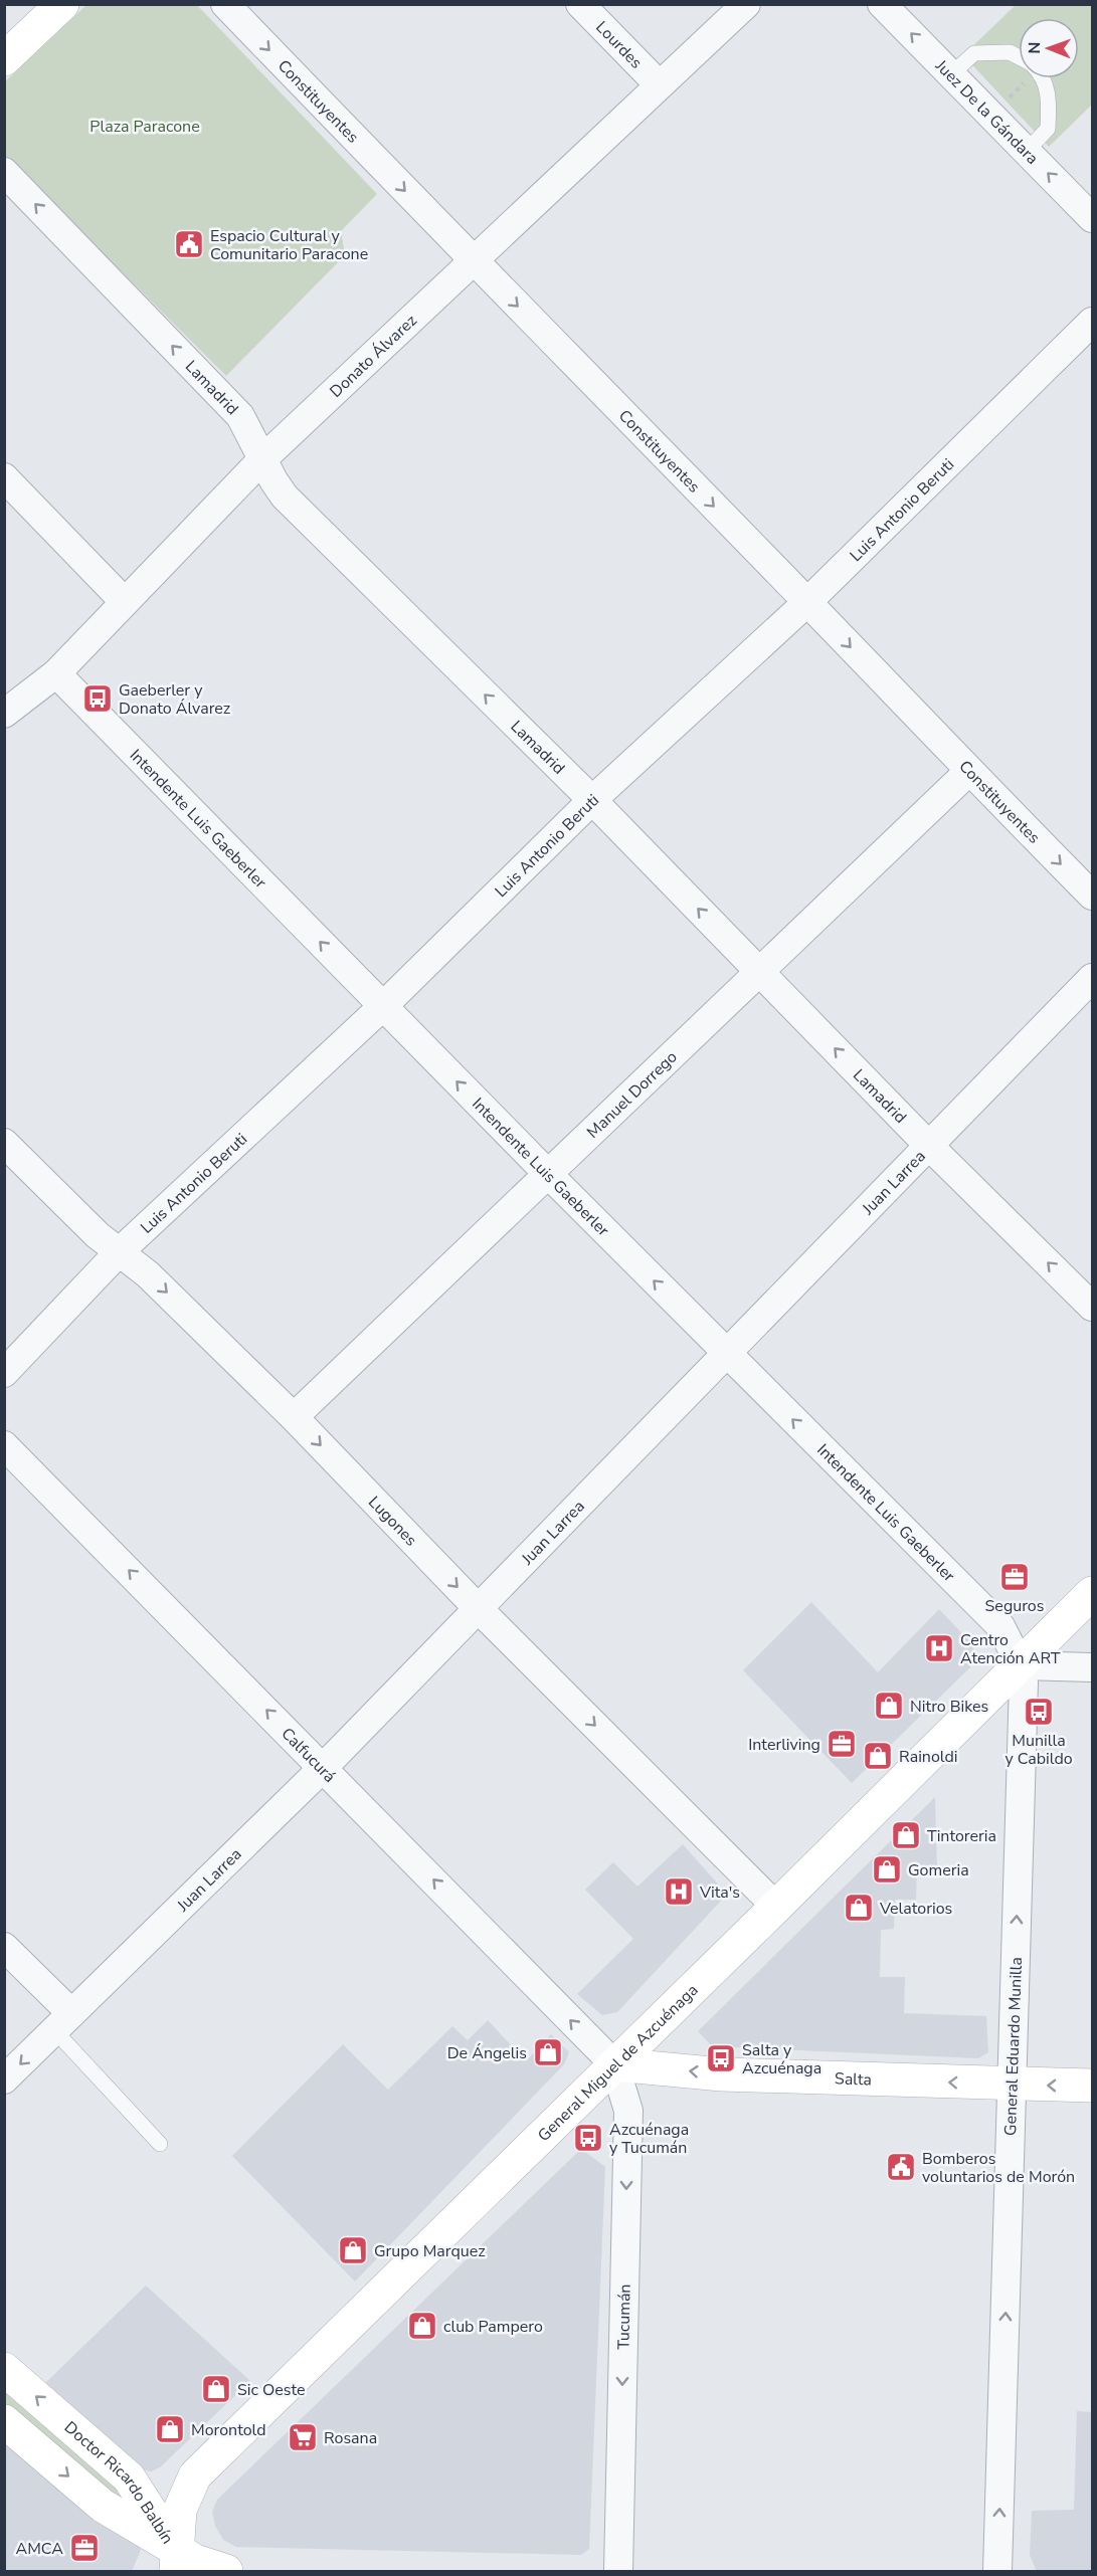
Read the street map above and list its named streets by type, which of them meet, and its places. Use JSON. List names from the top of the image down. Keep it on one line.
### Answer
{"streets":{"street":["Lourdes","Constituyentes","Juez De la Gándara","Donato Álvarez","Lamadrid","Luis Antonio Beruti","Intendente Luis Gaeberler","Manuel Dorrego","Juan Larrea","Lugones","Calfucurá","General Eduardo Munilla","General Miguel de Azcuénaga","Salta","Tucumán","Doctor Ricardo Balbín"]},"crossings":[["Lourdes","Donato Álvarez"],["Constituyentes","Donato Álvarez"],["Constituyentes","Luis Antonio Beruti"],["Constituyentes","Manuel Dorrego"],["Donato Álvarez","Lamadrid"],["Donato Álvarez","Intendente Luis Gaeberler"],["Lamadrid","Luis Antonio Beruti"],["Lamadrid","Manuel Dorrego"],["Lamadrid","Juan Larrea"],["Luis Antonio Beruti","Intendente Luis Gaeberler"],["Luis Antonio Beruti","Lugones"],["Intendente Luis Gaeberler","Manuel Dorrego"],["Intendente Luis Gaeberler","Juan Larrea"],["Intendente Luis Gaeberler","General Eduardo Munilla"],["Intendente Luis Gaeberler","General Miguel de Azcuénaga"],["Manuel Dorrego","Lugones"],["Juan Larrea","Lugones"],["Juan Larrea","Calfucurá"],["Lugones","General Miguel de Azcuénaga"],["Calfucurá","General Miguel de Azcuénaga"],["Calfucurá","Salta"],["Calfucurá","Tucumán"],["General Eduardo Munilla","General Miguel de Azcuénaga"],["General Eduardo Munilla","Salta"],["General Miguel de Azcuénaga","Salta"],["General Miguel de Azcuénaga","Tucumán"],["General Miguel de Azcuénaga","Doctor Ricardo Balbín"],["Salta","Tucumán"]],"one_way":["Constituyentes","Juez De la Gándara","Lamadrid","Intendente Luis Gaeberler","Lugones","Calfucurá","General Eduardo Munilla","Salta","Tucumán"],"parks":["Plaza Paracone"],"places":{"public building":["Espacio Cultural y Comunitario Paracone","Bomberos voluntarios de Morón"],"bus stop":["Gaeberler y Donato Álvarez","Munilla y Cabildo","Salta y Azcuénaga","Azcuénaga y Tucumán"],"office":["Seguros","Interliving","AMCA"],"hospital":["Centro Atención ART","Vita's"],"shop":["Nitro Bikes","Rainoldi","Tintoreria","Gomeria","Velatorios","De Ángelis","Grupo Marquez","club Pampero","Sic Oeste","Morontold"],"supermarket":["Rosana"]},"north":"left"}
